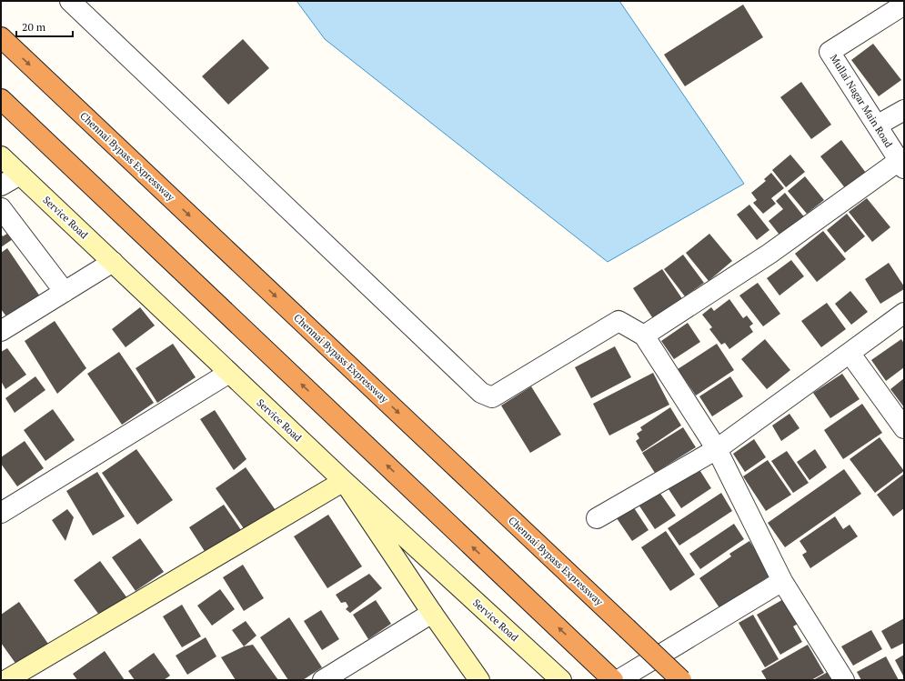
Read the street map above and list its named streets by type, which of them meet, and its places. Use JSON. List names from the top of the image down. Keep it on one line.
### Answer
{"streets":{"highway":["Chennai Bypass Expressway"],"street":["Mullai Nagar Main Road","Service Road"]},"scale_bar":"20 m"}
